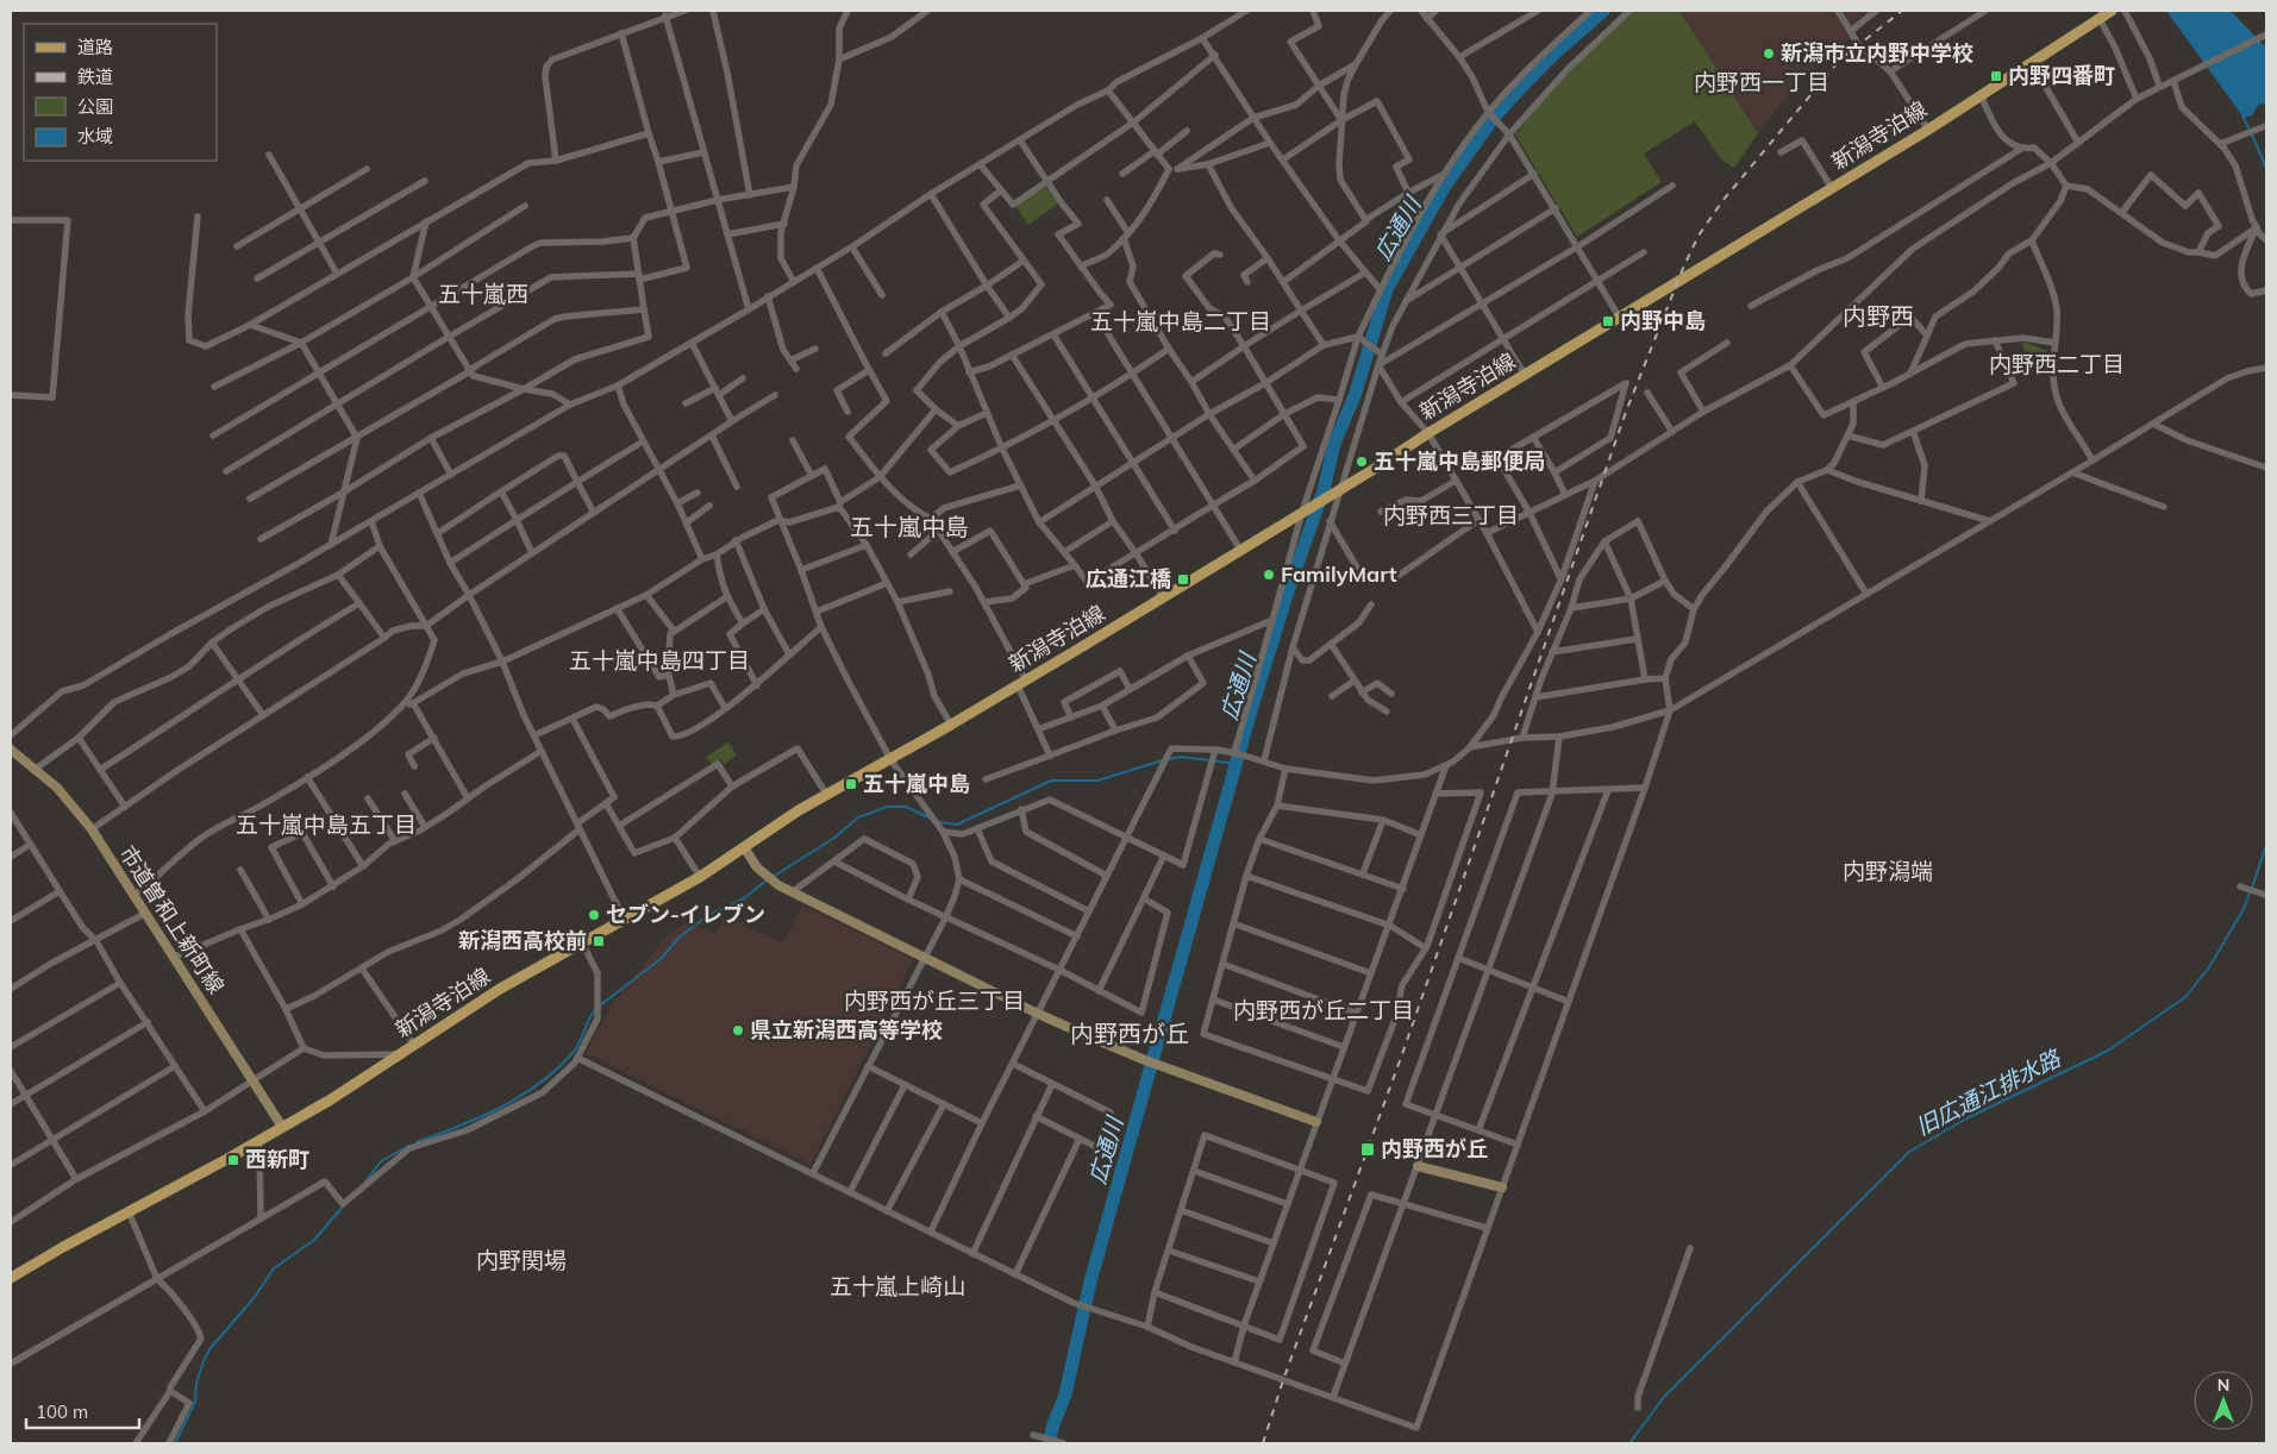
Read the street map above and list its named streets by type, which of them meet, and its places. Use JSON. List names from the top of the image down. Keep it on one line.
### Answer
{"streets":{"main road":["新潟寺泊線"],"street":["市道曽和上新町線"]},"crossings":[["新潟寺泊線","市道曽和上新町線"]],"districts":["内野西一丁目","五十嵐西","内野西","五十嵐中島二丁目","内野西二丁目","内野西三丁目","五十嵐中島","五十嵐中島四丁目","五十嵐中島五丁目","内野潟端","内野西が丘三丁目","内野西が丘二丁目","内野西が丘","内野関場","五十嵐上崎山"],"water":["広通川","旧広通江排水路"],"places":{"other":["新潟市立内野中学校","五十嵐中島郵便局","FamilyMart","セブン-イレブン","県立新潟西高等学校"],"transit":["内野四番町","内野中島","広通江橋","五十嵐中島","新潟西高校前","内野西が丘","西新町"]},"legend":["道路","鉄道","公園","水域"],"scale_bar":"100 m","north":"top"}
